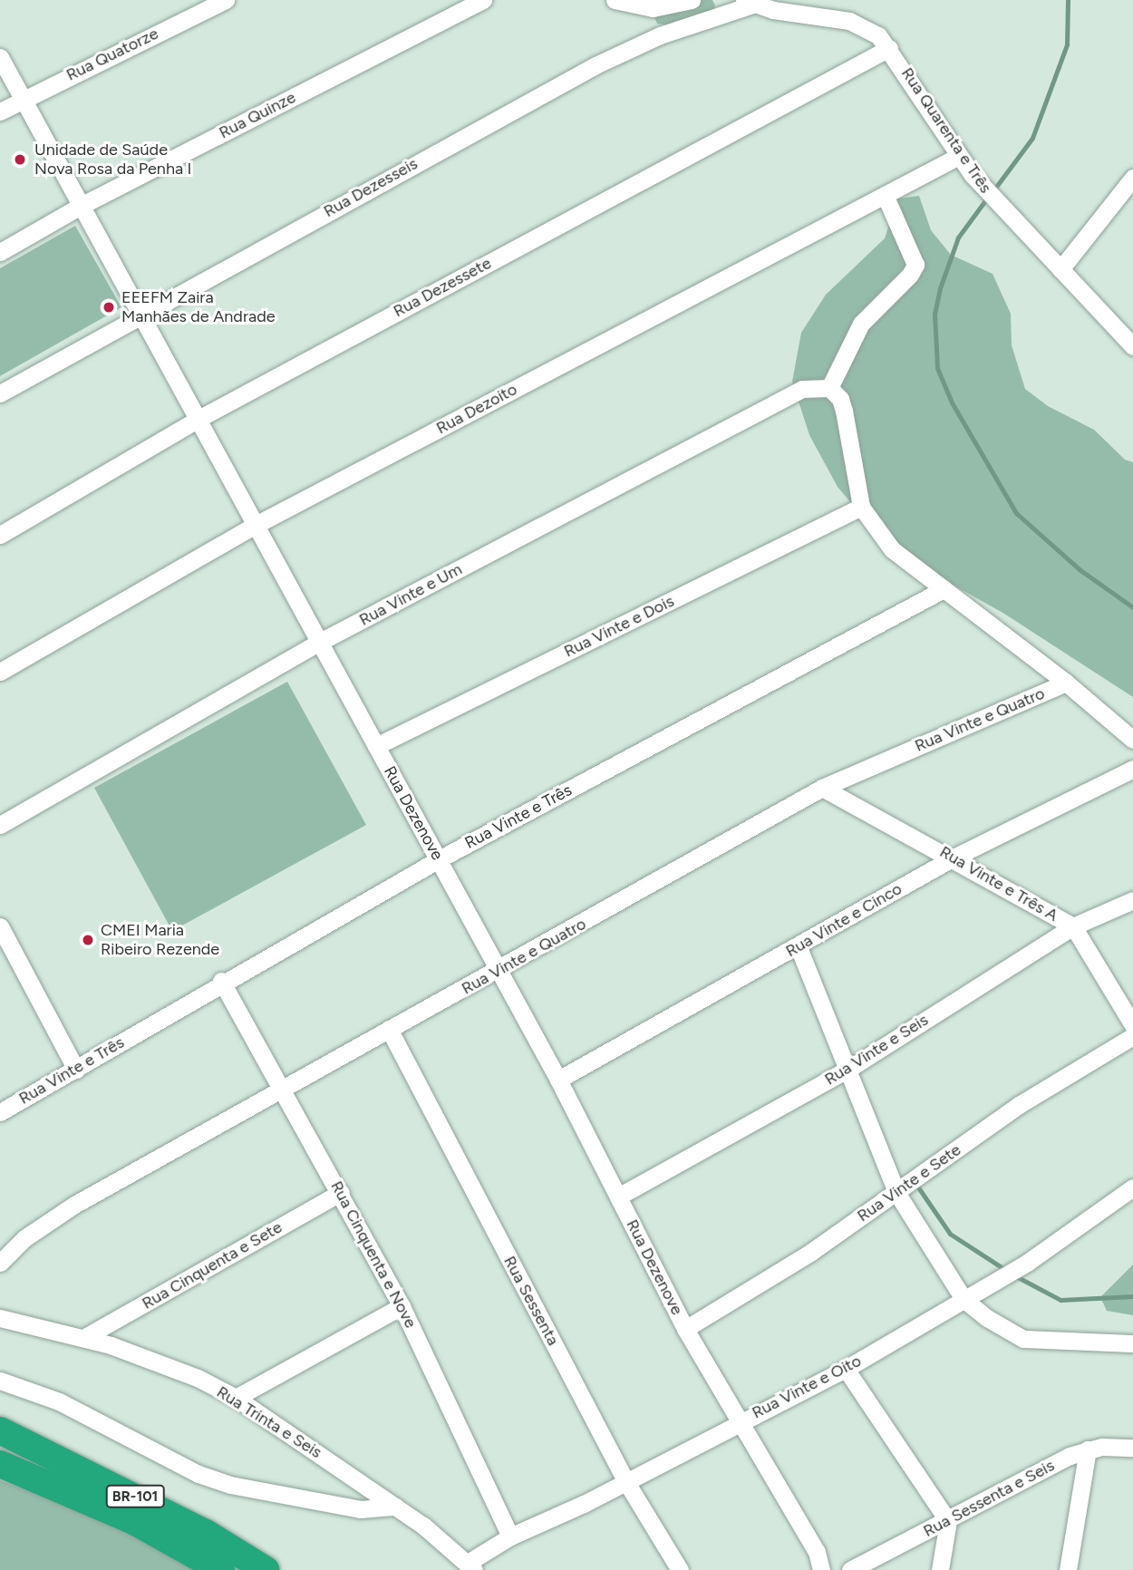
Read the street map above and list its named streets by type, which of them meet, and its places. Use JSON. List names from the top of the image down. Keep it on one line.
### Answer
{"streets":{"highway":["BR-101"],"street":["Rua Quatorze","Rua Quinze","Rua Quarenta e Três","Rua Dezesseis","Rua Dezessete","Rua Dezoito","Rua Vinte e Um","Rua Vinte e Dois","Rua Vinte e Quatro","Rua Dezenove","Rua Vinte e Três","Rua Vinte e Três A","Rua Vinte e Cinco","Rua Vinte e Seis","Rua Vinte e Sete","Rua Cinquenta e Nove","Rua Cinquenta e Sete","Rua Sessenta","Rua Vinte e Oito","Rua Trinta e Seis","Rua Sessenta e Seis"]},"crossings":[["Rua Quatorze","Rua Dezenove"],["Rua Quinze","Rua Dezenove"],["Rua Quarenta e Três","Rua Dezesseis"],["Rua Quarenta e Três","Rua Dezessete"],["Rua Quarenta e Três","Rua Dezoito"],["Rua Dezesseis","Rua Dezenove"],["Rua Dezessete","Rua Dezenove"],["Rua Dezoito","Rua Dezenove"],["Rua Vinte e Um","Rua Dezenove"],["Rua Vinte e Dois","Rua Dezenove"],["Rua Vinte e Quatro","Rua Dezenove"],["Rua Vinte e Quatro","Rua Vinte e Três A"],["Rua Vinte e Quatro","Rua Cinquenta e Nove"],["Rua Vinte e Quatro","Rua Sessenta"],["Rua Dezenove","Rua Vinte e Três"],["Rua Dezenove","Rua Vinte e Cinco"],["Rua Dezenove","Rua Vinte e Seis"],["Rua Dezenove","Rua Vinte e Sete"],["Rua Dezenove","Rua Vinte e Oito"],["Rua Vinte e Três","Rua Cinquenta e Nove"],["Rua Vinte e Três A","Rua Vinte e Cinco"],["Rua Vinte e Três A","Rua Vinte e Seis"],["Rua Cinquenta e Nove","Rua Cinquenta e Sete"],["Rua Cinquenta e Nove","Rua Vinte e Oito"],["Rua Cinquenta e Sete","Rua Trinta e Seis"],["Rua Sessenta","Rua Vinte e Oito"],["Rua Vinte e Oito","Rua Trinta e Seis"]],"places":["Unidade de Saúde Nova Rosa da Penha I","EEEFM Zaira Manhães de Andrade","CMEI Maria Ribeiro Rezende"]}
